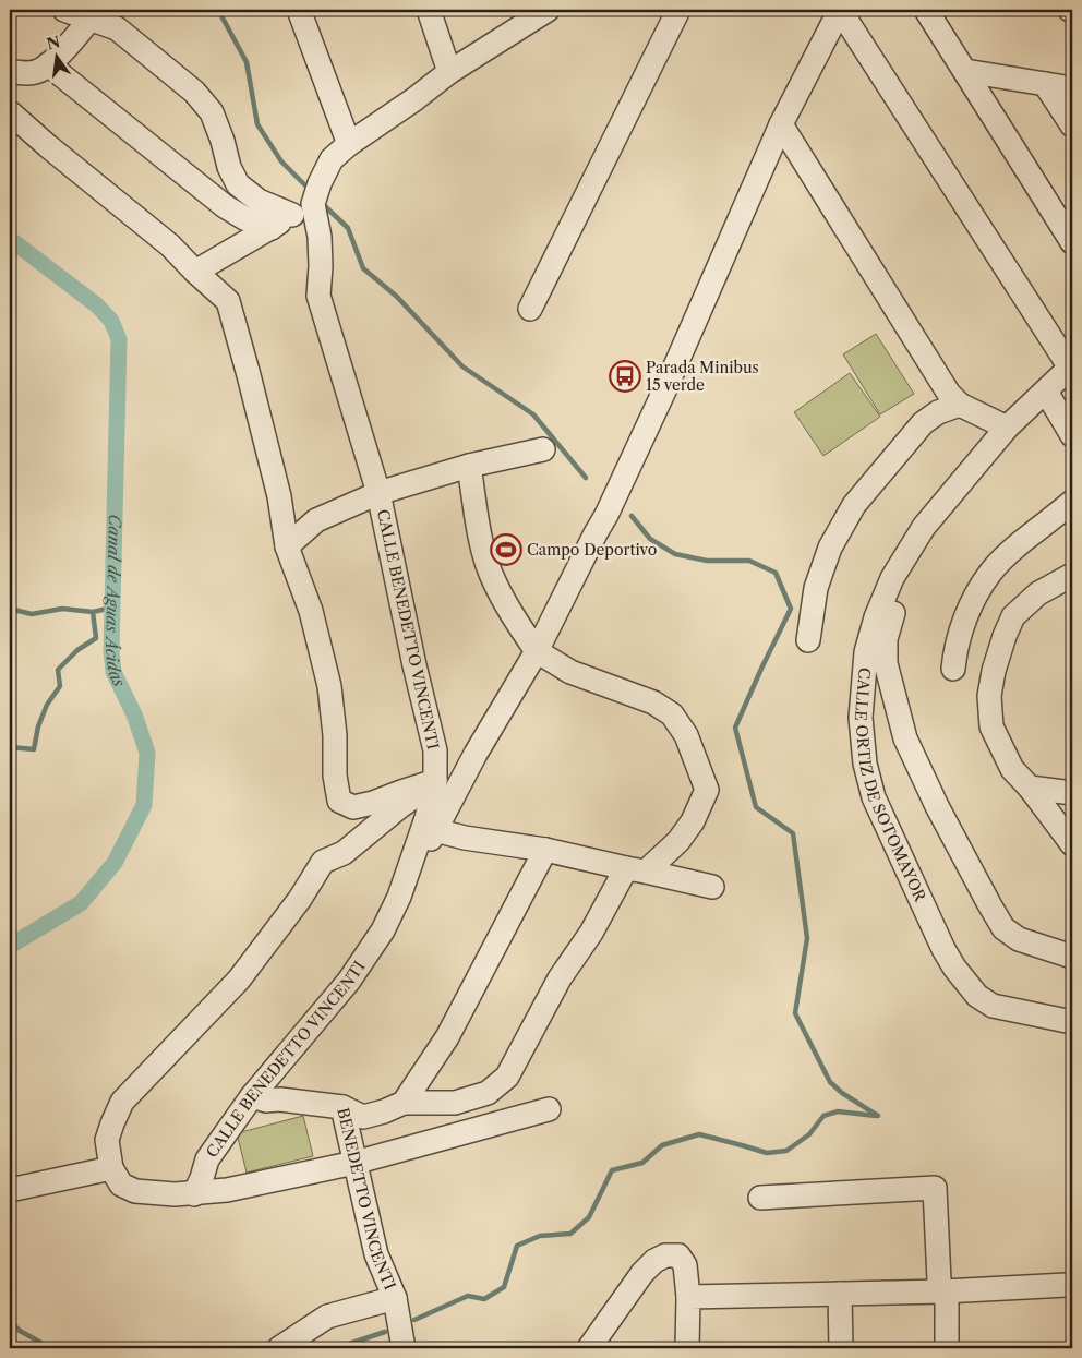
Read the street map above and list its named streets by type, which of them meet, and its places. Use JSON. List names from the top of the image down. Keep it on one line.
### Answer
{"streets":{"street":["CALLE BENEDETTO VINCENTI","CALLE ORTIZ DE SOTOMAYOR","BENEDETTO VINCENTI"]},"crossings":[["CALLE BENEDETTO VINCENTI","BENEDETTO VINCENTI"]],"water":["Canal de Aguas Ácidas"],"places":{"bus stop":["Parada Minibus 15 verde"],"sports":["Campo Deportivo"]},"north":"top"}
